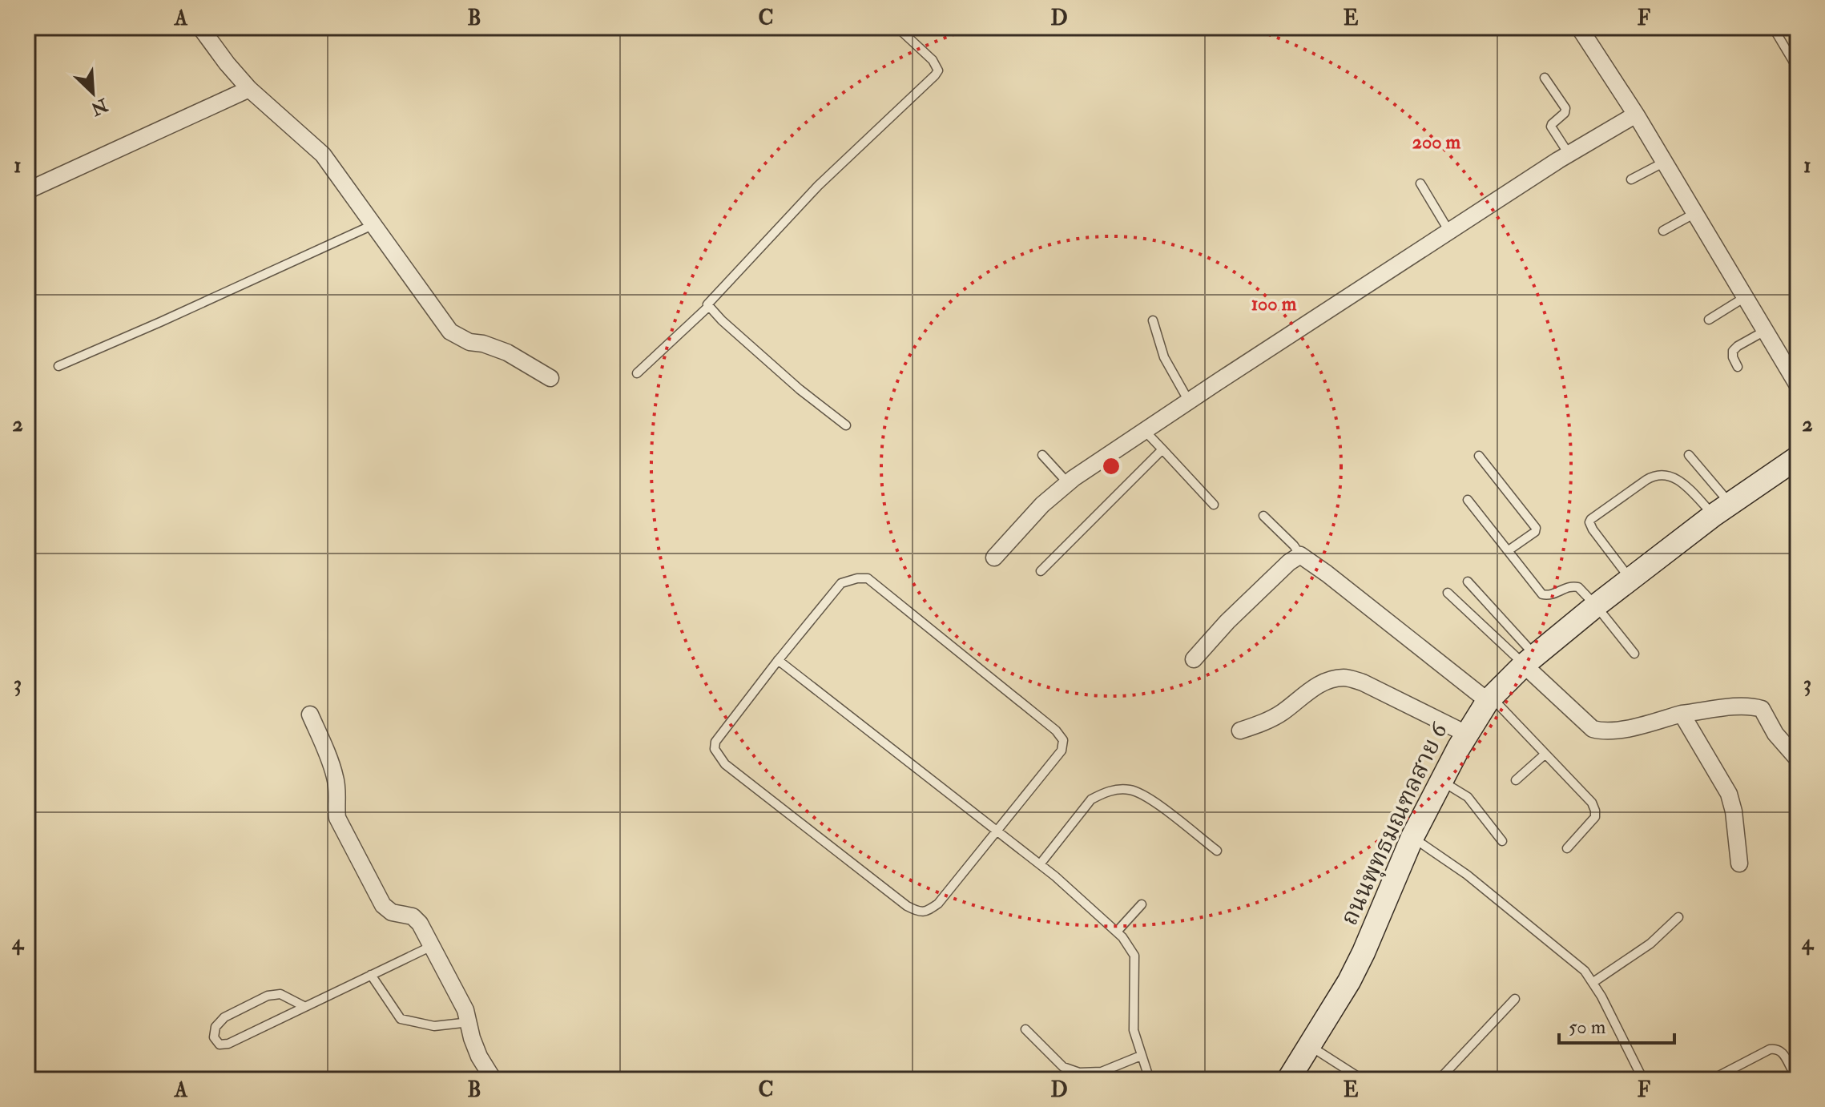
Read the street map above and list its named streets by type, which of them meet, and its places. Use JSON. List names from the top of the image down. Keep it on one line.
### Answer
{"streets":{"main road":["ถนนพุทธมณฑลสาย 6"]},"scale_bar":"50 m","north":"bottom right","grid":{"columns":["A","B","C","D","E","F"],"rows":["1","2","3","4"]},"rings":["200 m","100 m"]}
